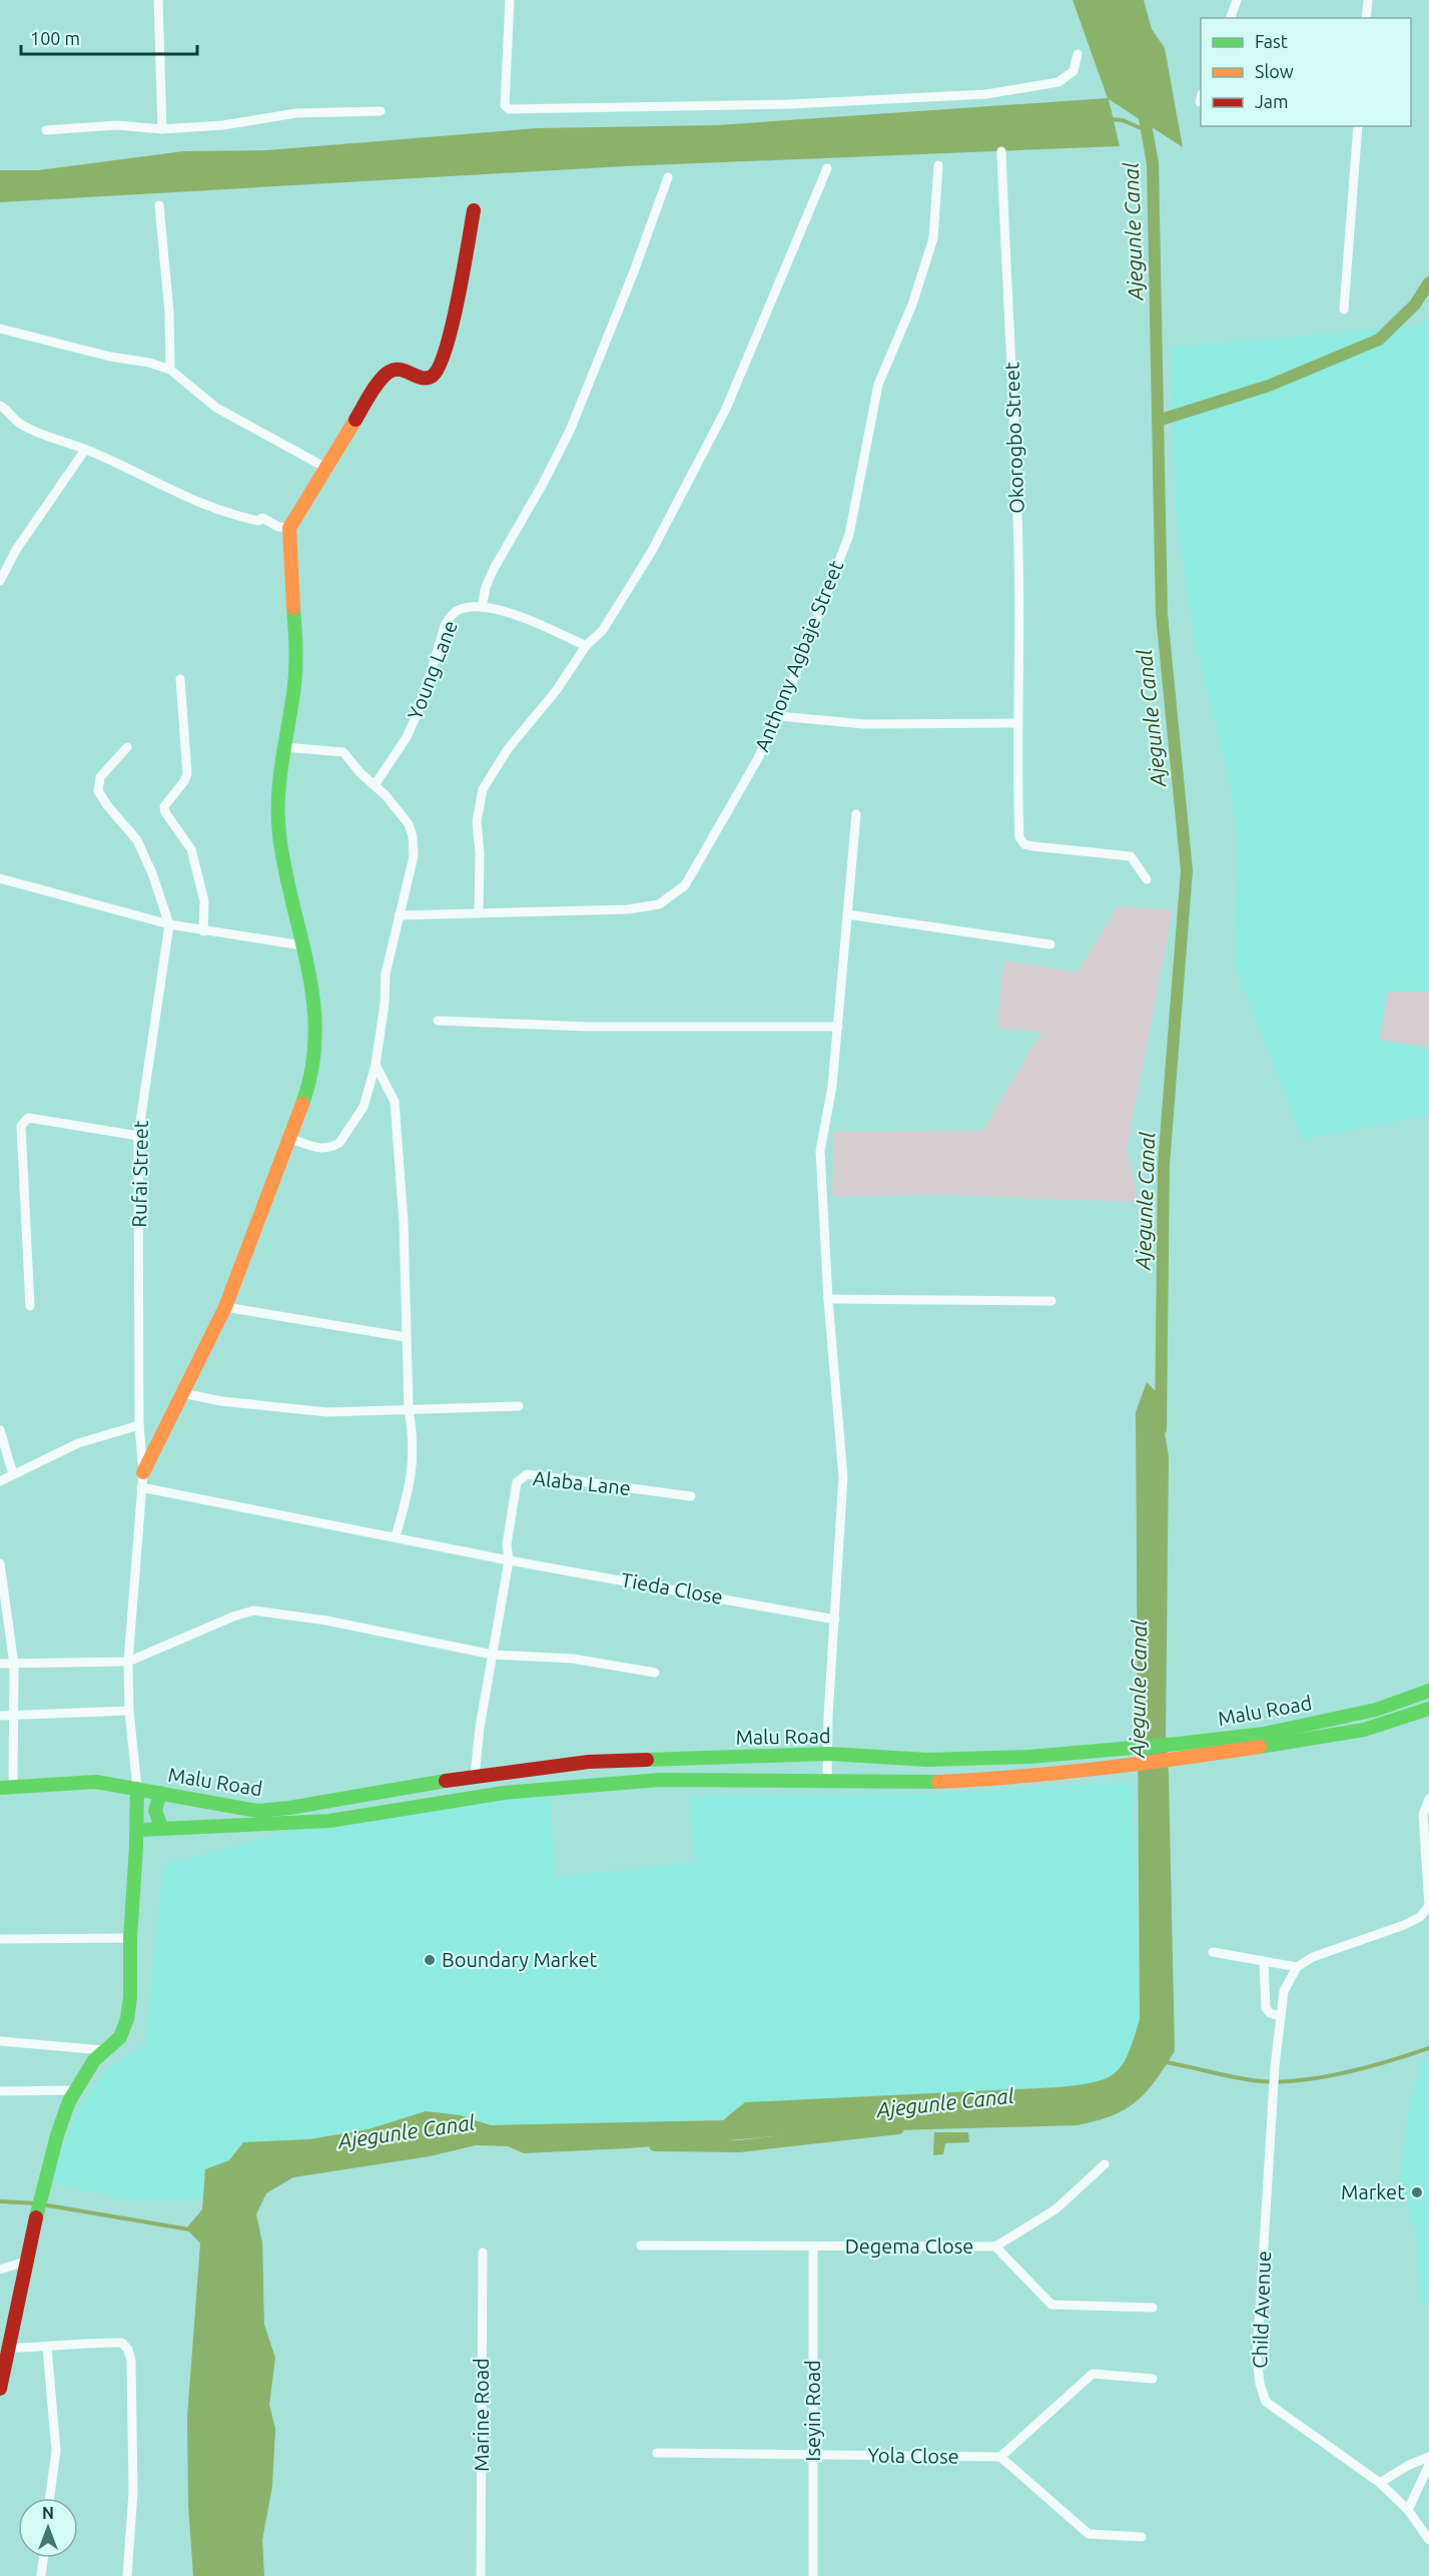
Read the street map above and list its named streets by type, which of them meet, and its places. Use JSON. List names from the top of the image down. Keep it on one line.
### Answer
{"streets":{"main road":["Malu Road"],"street":["Okorogbo Street","Anthony Agbaje Street","Young Lane","Rufai Street","Alaba Lane","Tieda Close","Degema Close","Child Avenue","Iseyin Road","Marine Road","Yola Close"]},"crossings":[["Rufai Street","Tieda Close"],["Rufai Street","Malu Road"],["Alaba Lane","Tieda Close"],["Degema Close","Iseyin Road"],["Iseyin Road","Yola Close"]],"water":["Ajegunle Canal"],"places":["Boundary Market","Market"],"legend":["Fast","Slow","Jam"],"scale_bar":"100 m","north":"top"}
